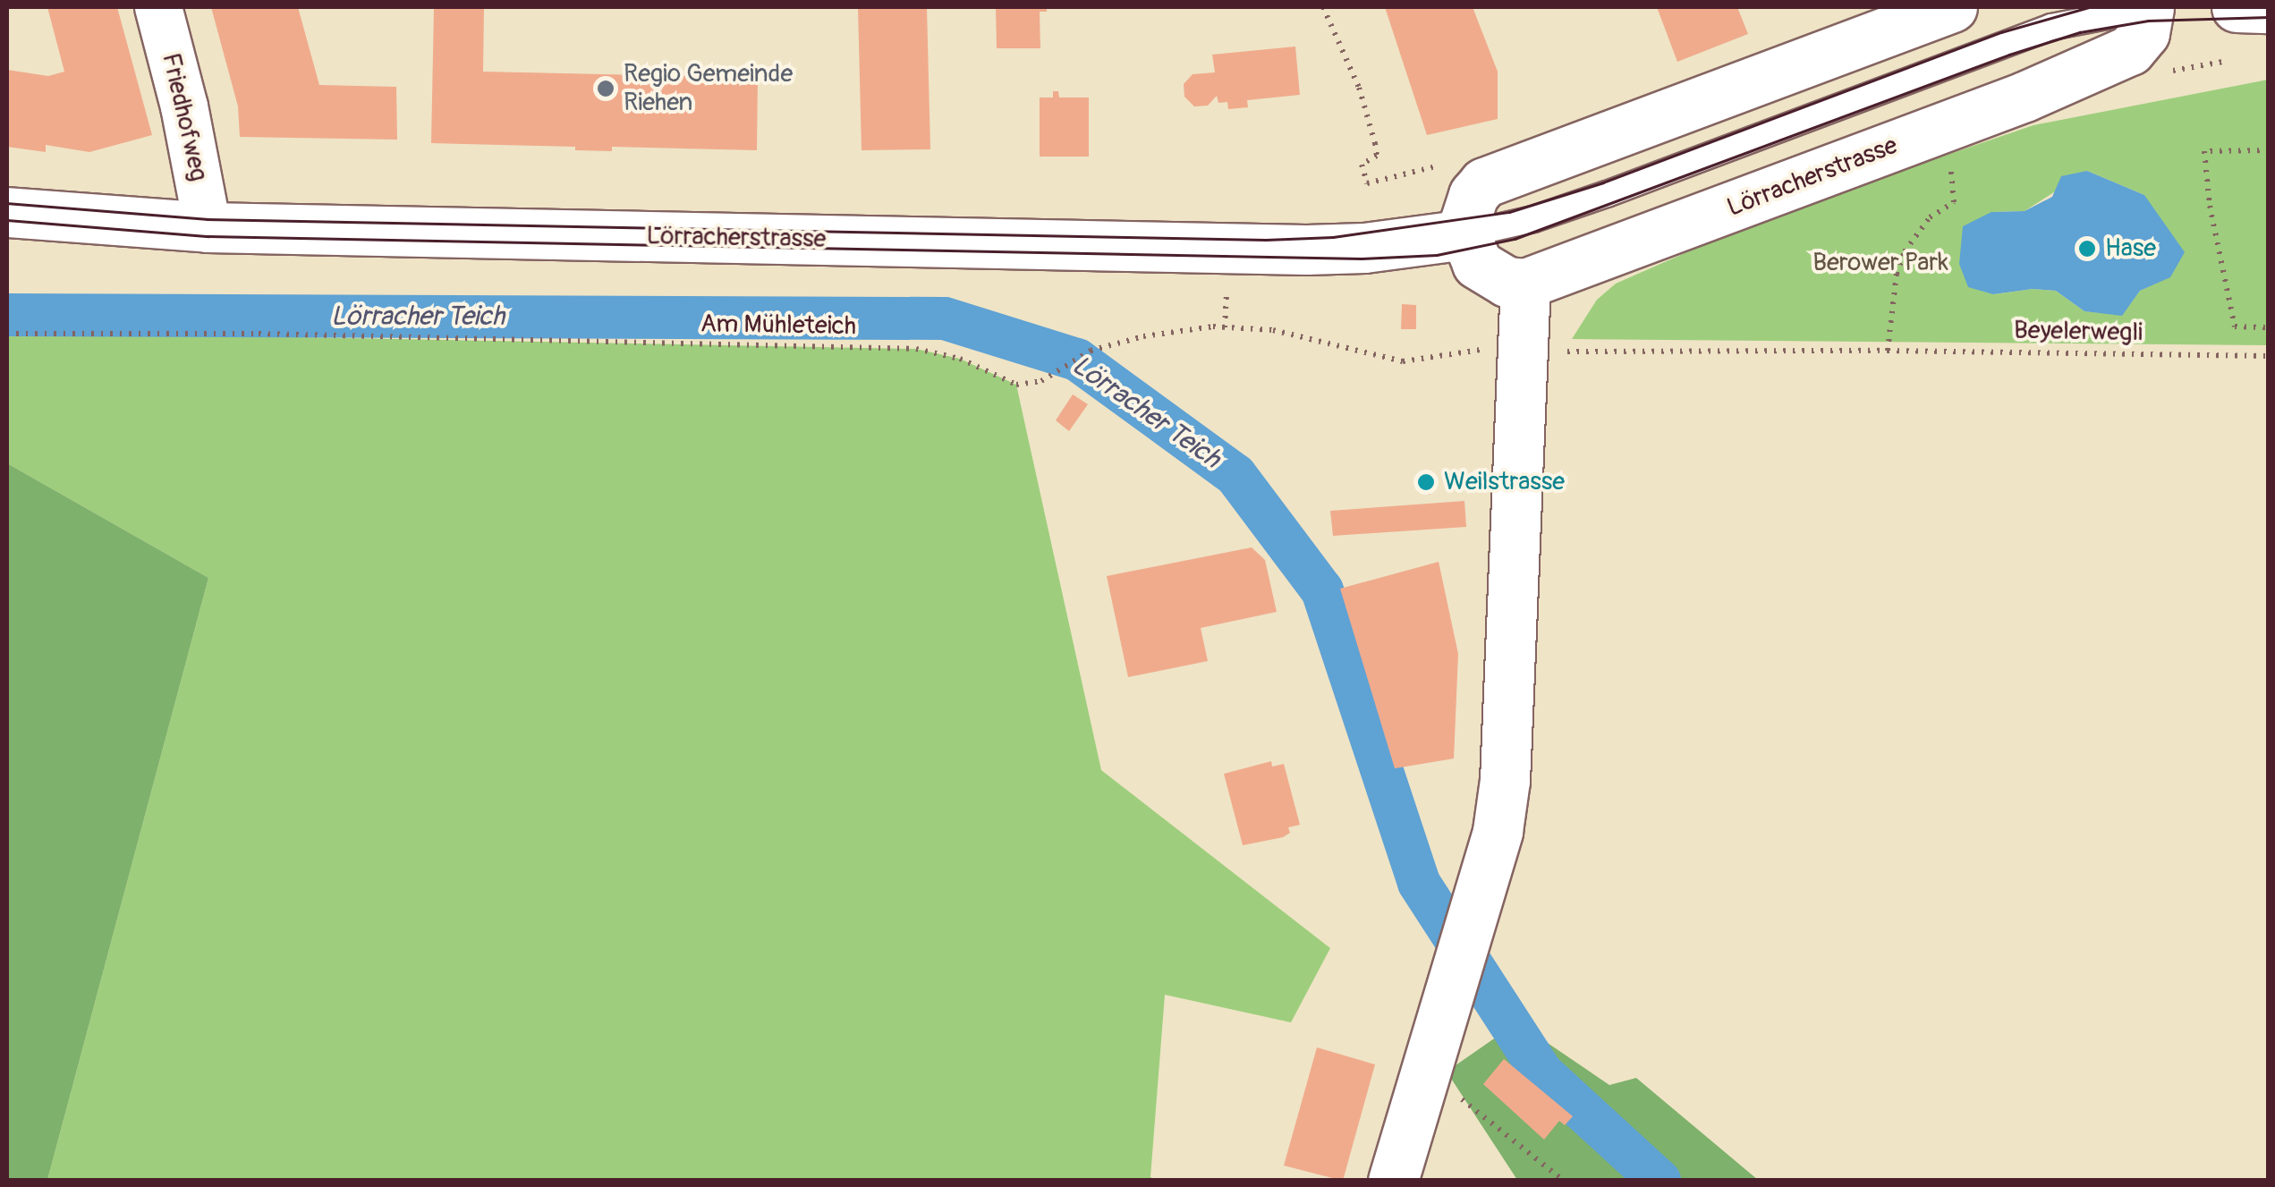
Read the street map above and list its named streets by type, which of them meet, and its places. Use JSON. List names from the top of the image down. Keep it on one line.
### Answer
{"streets":{"main road":["Lörracherstrasse"],"street":["Friedhofweg"],"path":["Am Mühleteich","Beyelerwegli"]},"crossings":[["Friedhofweg","Lörracherstrasse"],["Am Mühleteich","Beyelerwegli"]],"water":["Lörracher Teich"],"parks":["Berower Park"],"places":["Regio Gemeinde Riehen","Hase","Weilstrasse"]}
